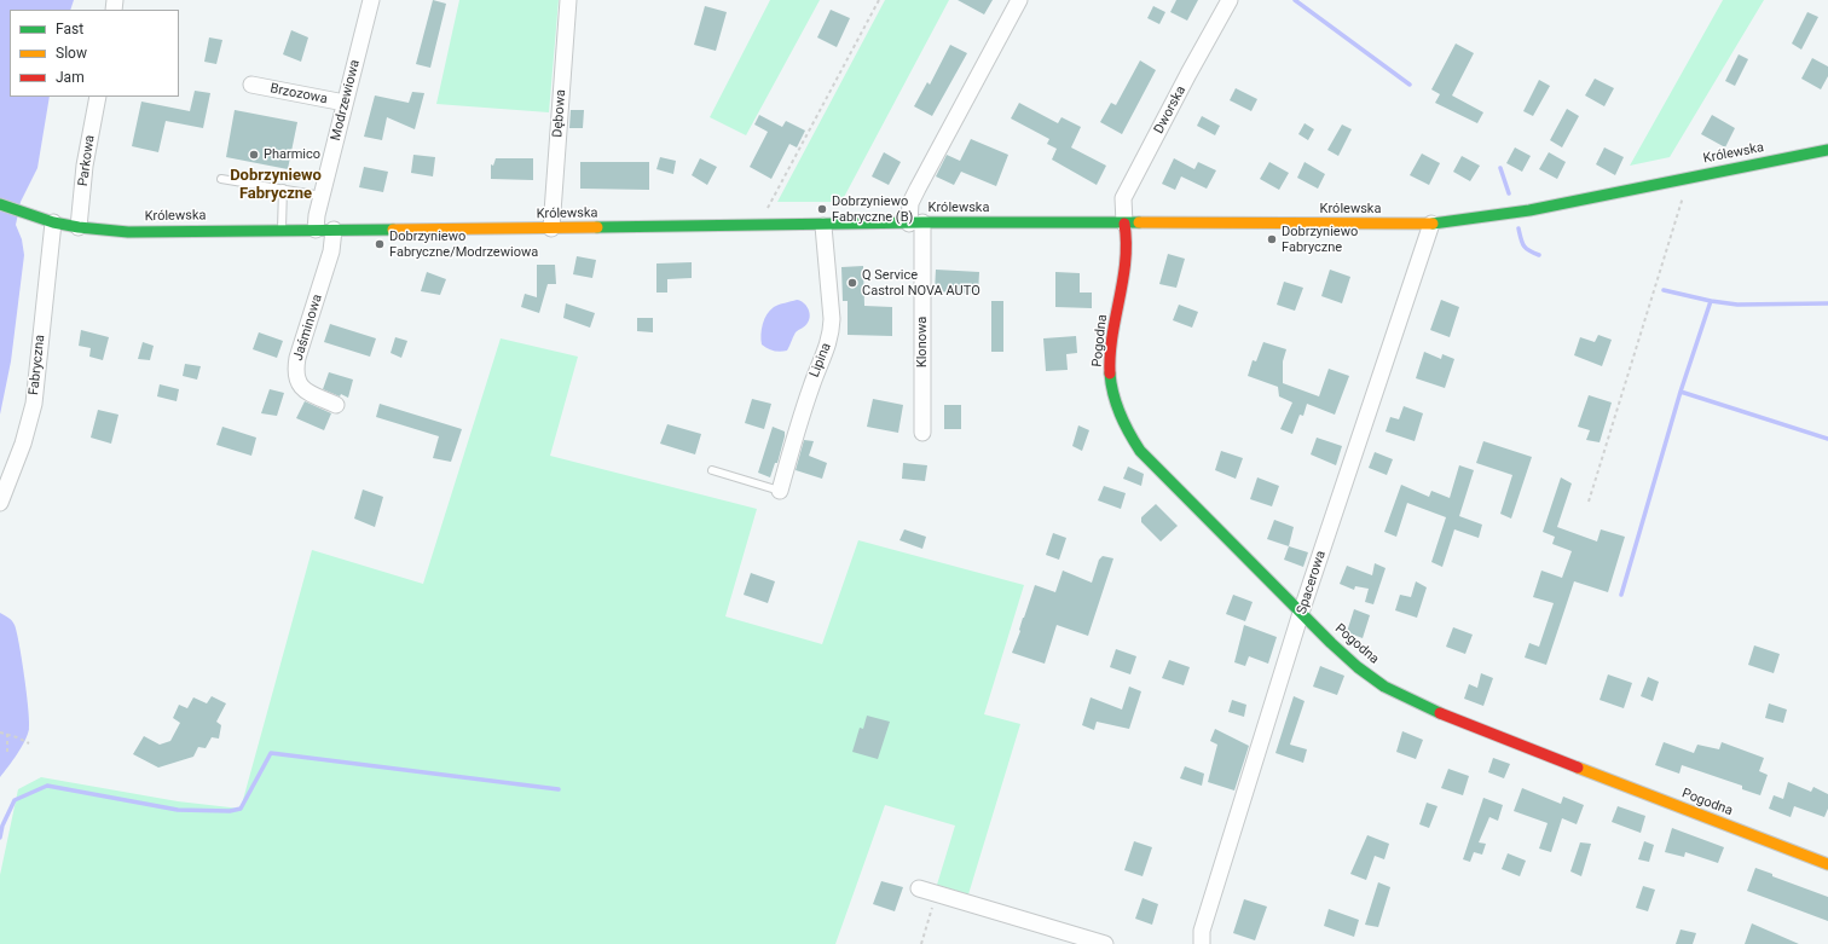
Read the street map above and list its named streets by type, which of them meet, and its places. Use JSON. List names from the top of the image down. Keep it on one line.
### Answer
{"streets":{"street":["Brzozowa","Modrzewiowa","Dworska","Dębowa","Królewska","Parkowa","Jaśminowa","Pogodna","Klonowa","Lipina","Fabryczna","Spacerowa"]},"crossings":[["Brzozowa","Modrzewiowa"],["Modrzewiowa","Królewska"],["Dworska","Królewska"],["Dworska","Pogodna"],["Dębowa","Królewska"],["Królewska","Parkowa"],["Królewska","Jaśminowa"],["Królewska","Pogodna"],["Królewska","Klonowa"],["Królewska","Lipina"],["Królewska","Fabryczna"],["Królewska","Spacerowa"],["Pogodna","Spacerowa"]],"districts":["Dobrzyniewo Fabryczne"],"places":["Pharmico","Dobrzyniewo Fabryczne (B)","Dobrzyniewo Fabryczne","Dobrzyniewo Fabryczne/Modrzewiowa","Q Service Castrol NOVA AUTO"],"legend":["Fast","Slow","Jam"]}
